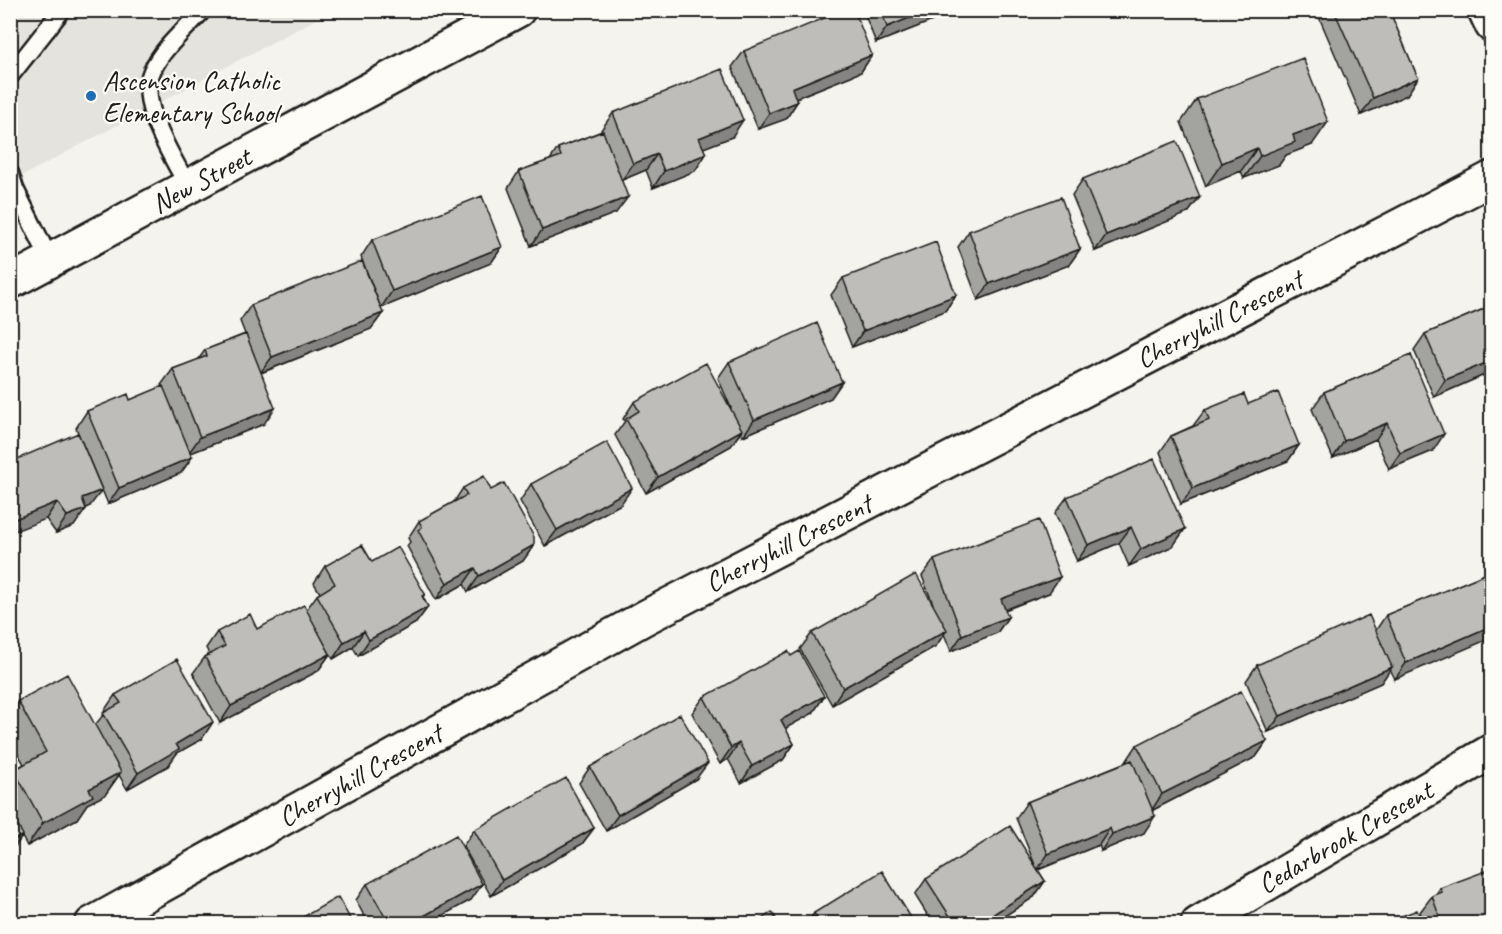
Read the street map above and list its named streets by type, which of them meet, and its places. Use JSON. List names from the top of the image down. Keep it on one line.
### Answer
{"streets":{"street":["New Street","Cherryhill Crescent","Cedarbrook Crescent"]},"places":["Ascension Catholic Elementary School"]}
